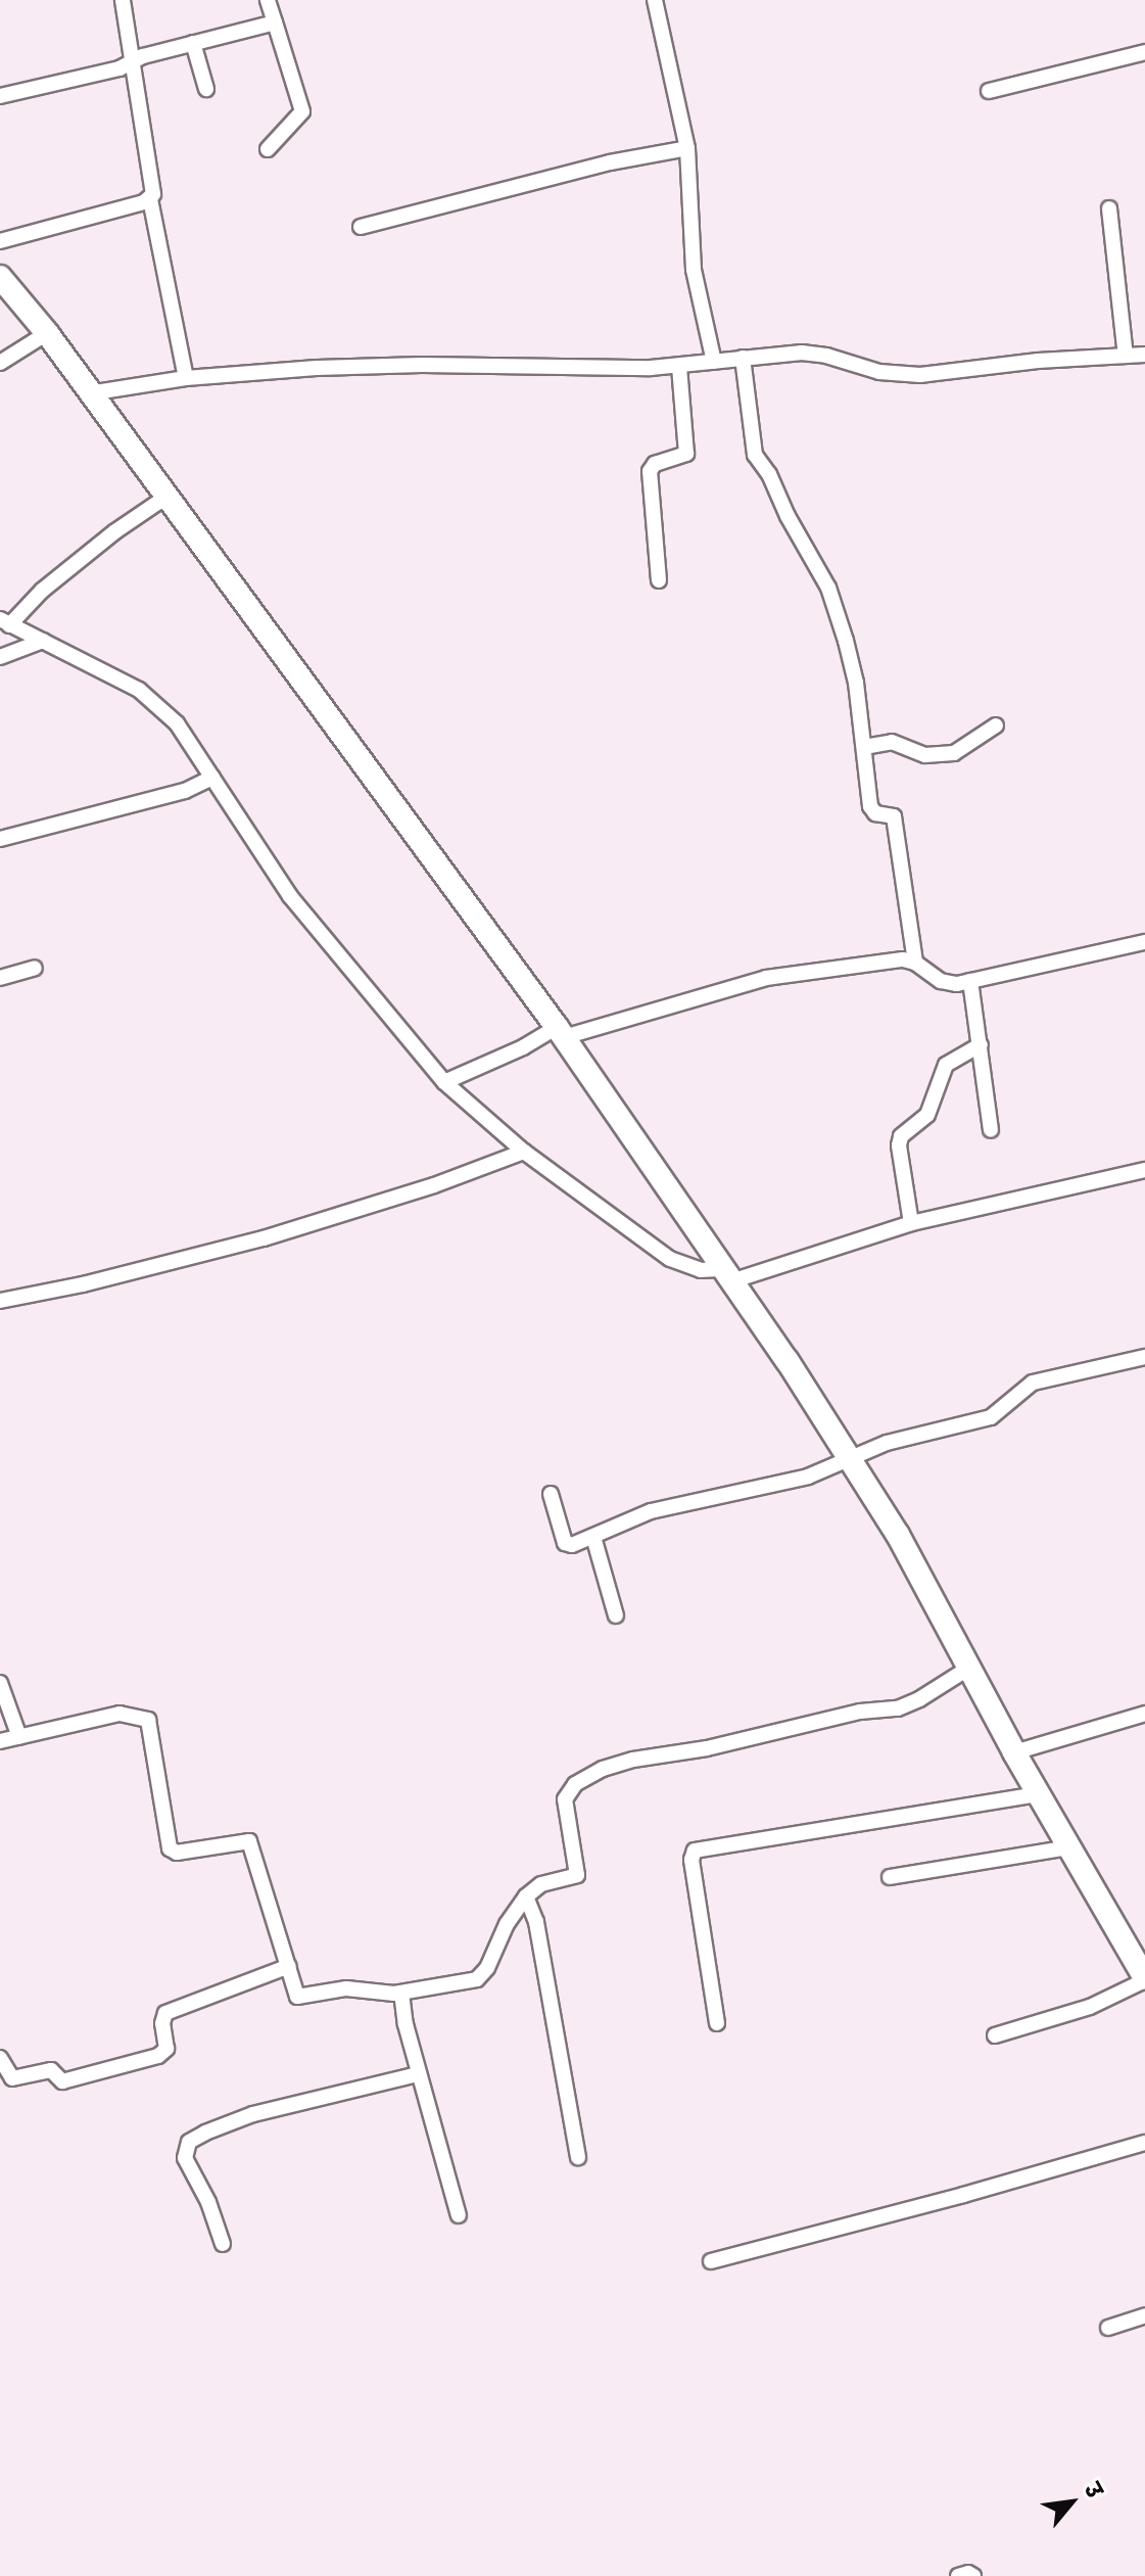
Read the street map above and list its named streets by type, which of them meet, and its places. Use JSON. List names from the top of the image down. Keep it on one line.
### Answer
{"north":"top right"}
